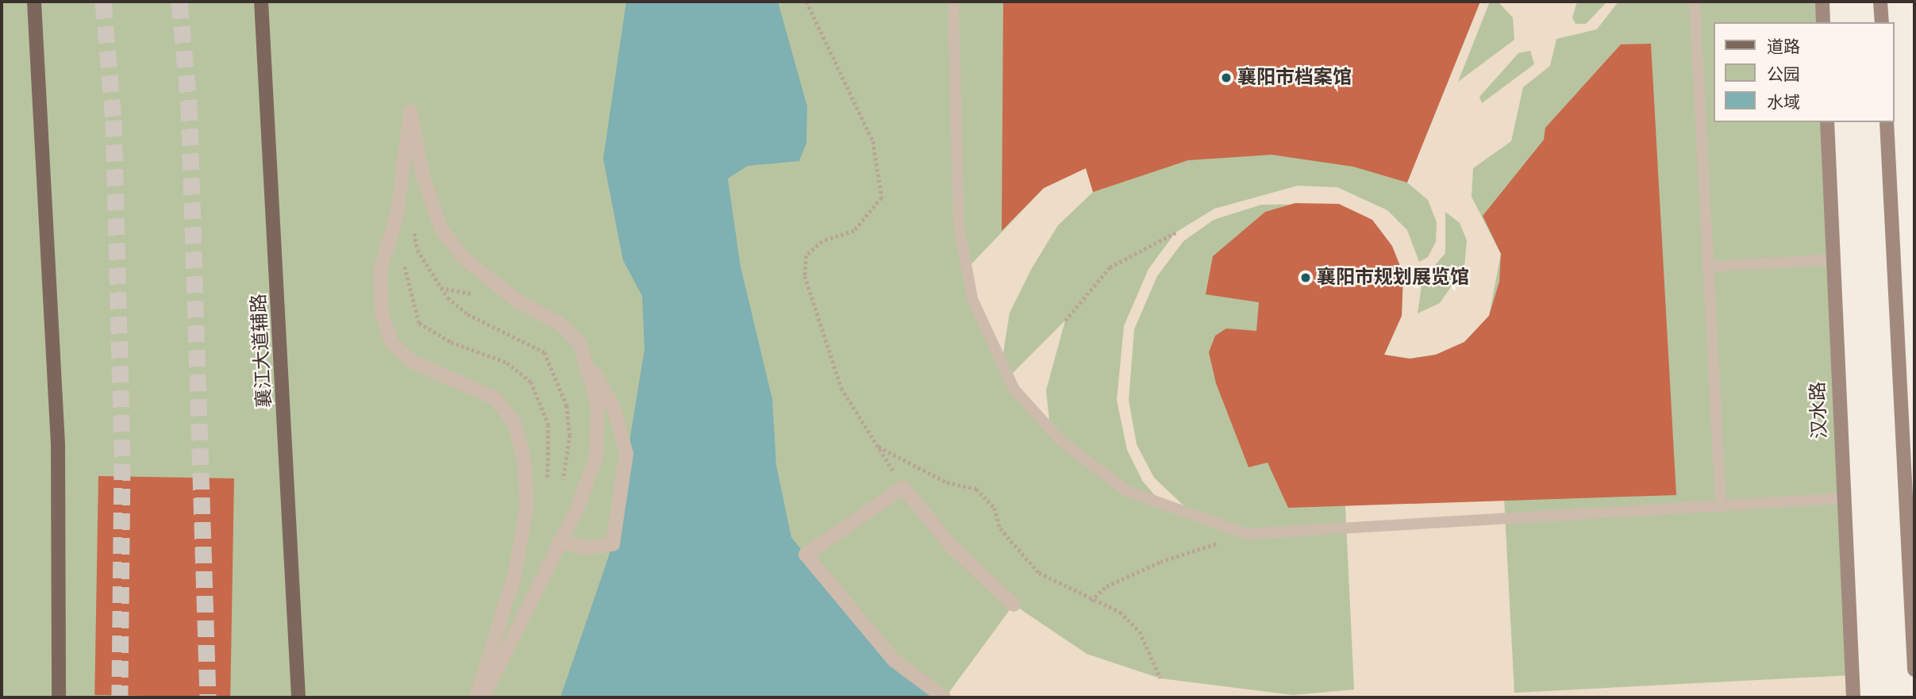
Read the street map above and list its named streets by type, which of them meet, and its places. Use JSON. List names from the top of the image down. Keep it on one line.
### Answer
{"streets":{"main road":["襄江大道辅路","汉水路"]},"places":["襄阳市档案馆","襄阳市规划展览馆"],"legend":["道路","公园","水域"]}
